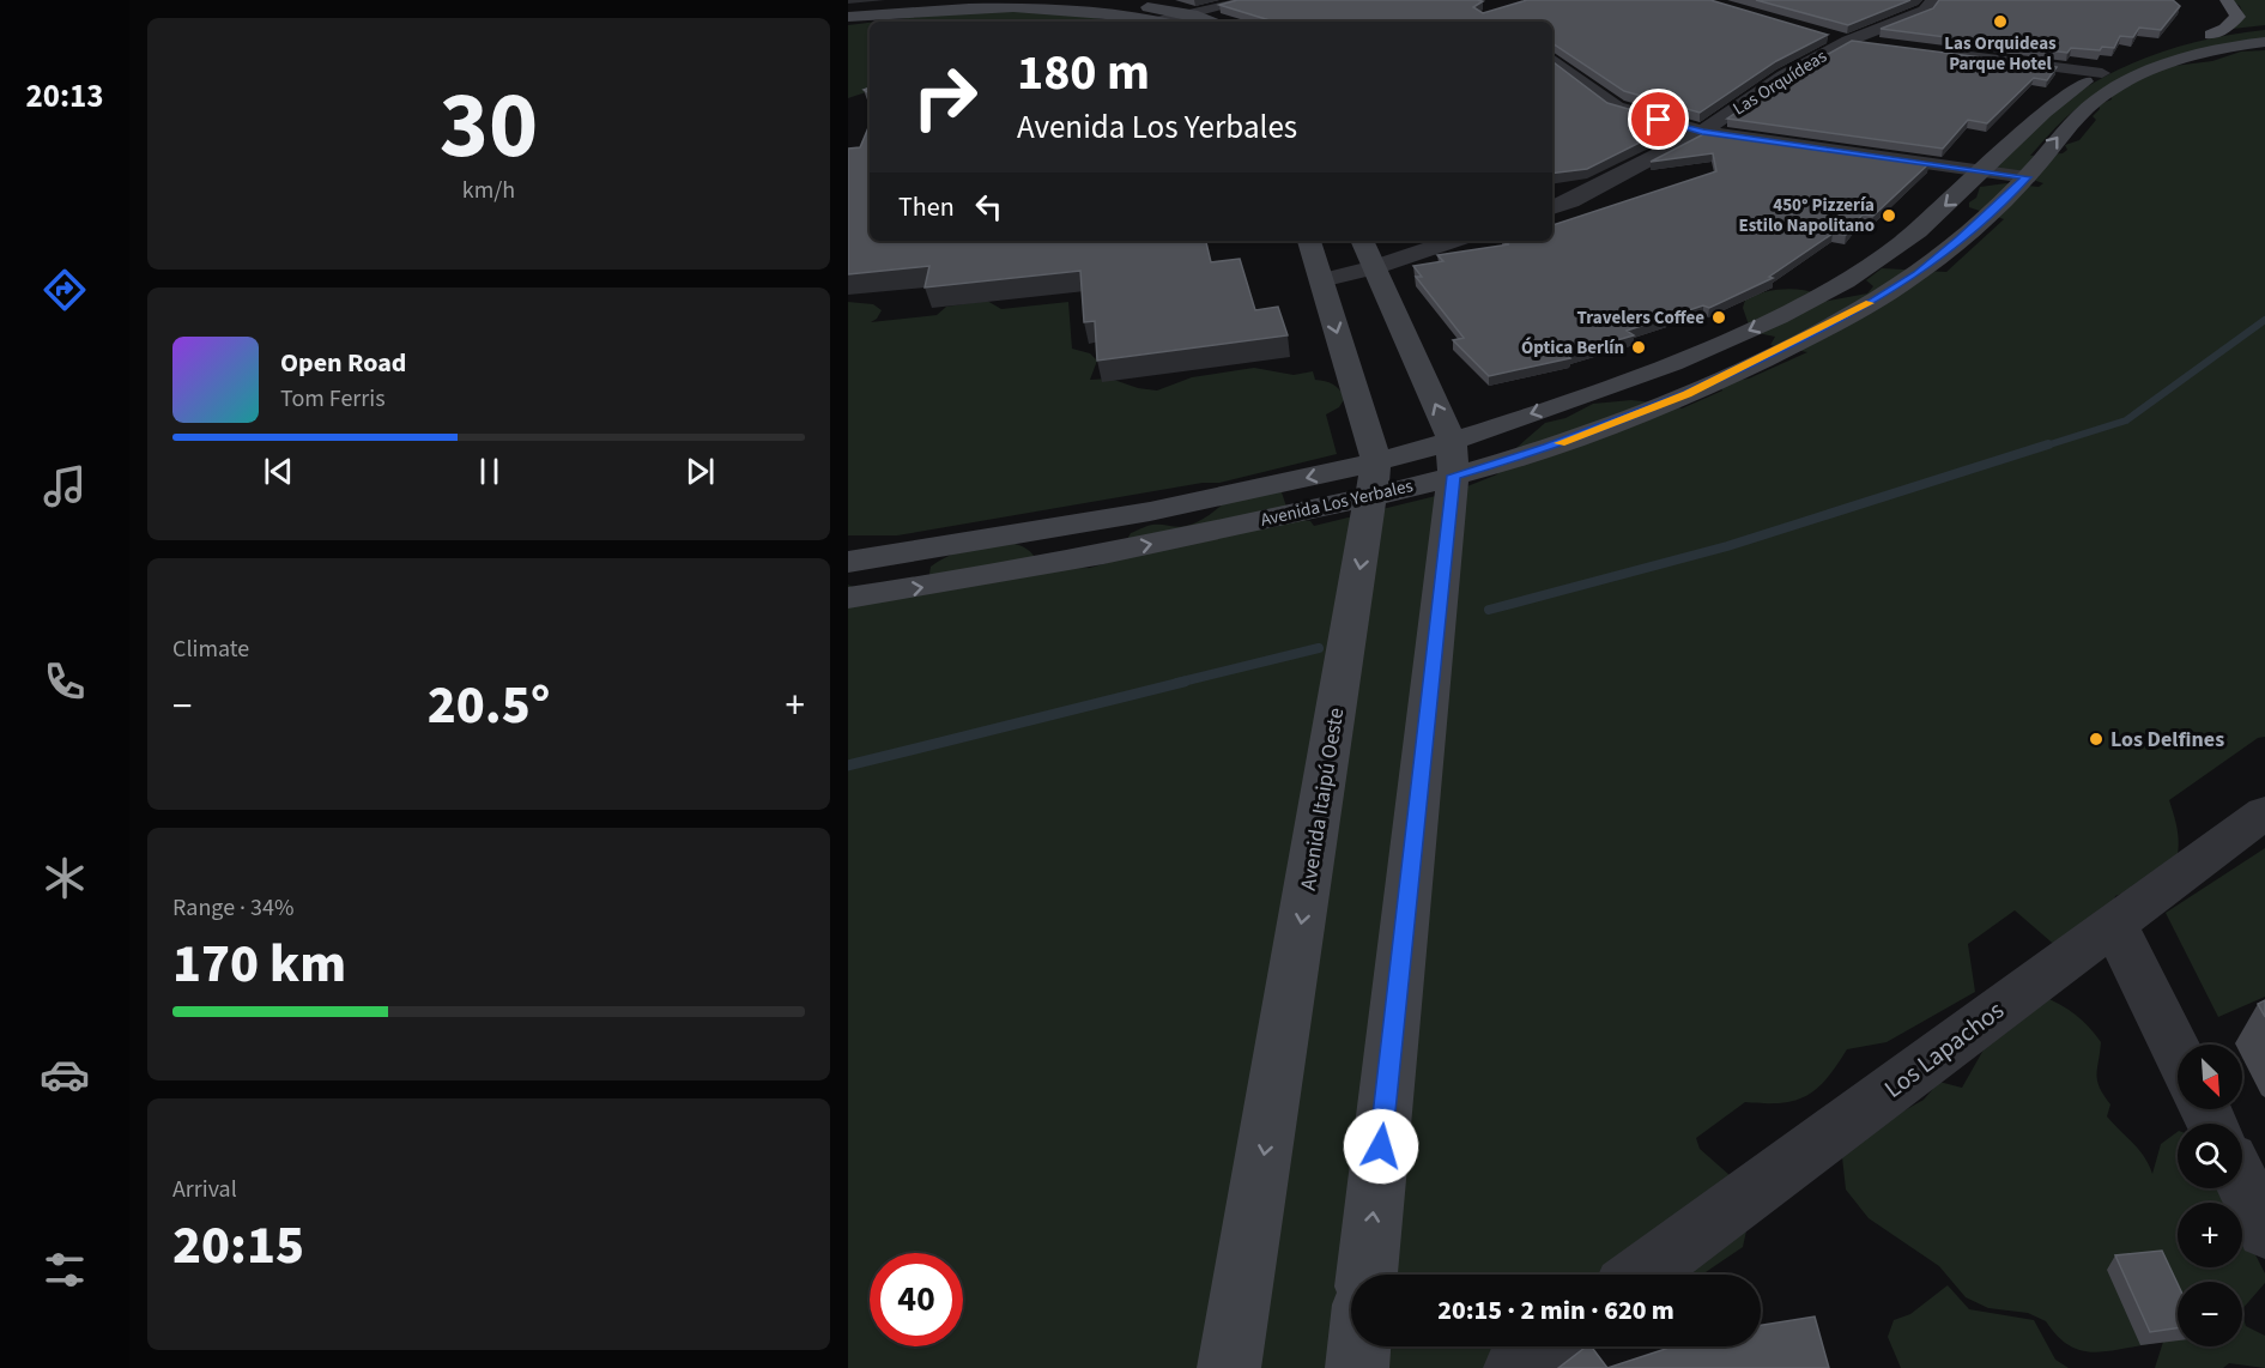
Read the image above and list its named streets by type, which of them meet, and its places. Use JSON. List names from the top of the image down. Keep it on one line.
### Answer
{"streets":{"street":["Las Orquídeas","Avenida Los Yerbales","Avenida Itaipú Oeste","Los Lapachos"]},"crossings":[["Avenida Los Yerbales","Avenida Itaipú Oeste"]],"places":["Las Orquideas Parque Hotel","450° Pizzería Estilo Napolitano","Travelers Coffee","Óptica Berlín","Los Delfines"],"north":"bottom right","page":{"tabs":"20:13","tile":[["30","km/h"],"Climate",["Range · 34%","170 km"],["Arrival","20:15"]],"turn":["180 m","Avenida Los Yerbales"],"then":"Then","song":["Open Road","Tom Ferris"],"heat":["−","20.5°","+"],"map_buttons":["+","−"],"limit":"40","trip":"20:15 · 2 min · 620 m"}}
